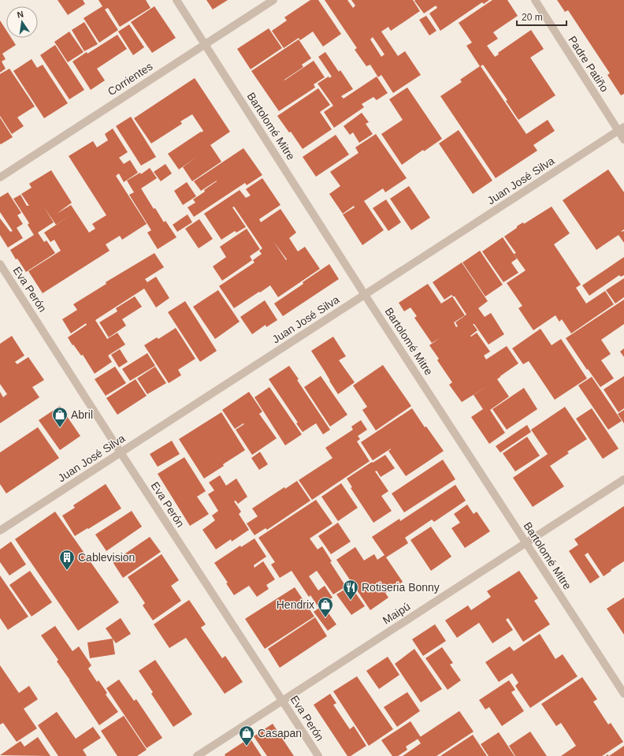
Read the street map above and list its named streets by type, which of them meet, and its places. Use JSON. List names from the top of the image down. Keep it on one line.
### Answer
{"streets":{"street":["Padre Patiño","Corrientes","Bartolomé Mitre","Juan José Silva","Eva Perón","Maipú"]},"crossings":[["Padre Patiño","Juan José Silva"],["Corrientes","Bartolomé Mitre"],["Bartolomé Mitre","Juan José Silva"],["Bartolomé Mitre","Maipú"],["Juan José Silva","Eva Perón"],["Eva Perón","Maipú"]],"places":{"shop":["Abril","Hendrix","Casapan"],"building":["Cablevision"],"restaurant":["Rotiseria Bonny"]},"scale_bar":"20 m","north":"top"}
